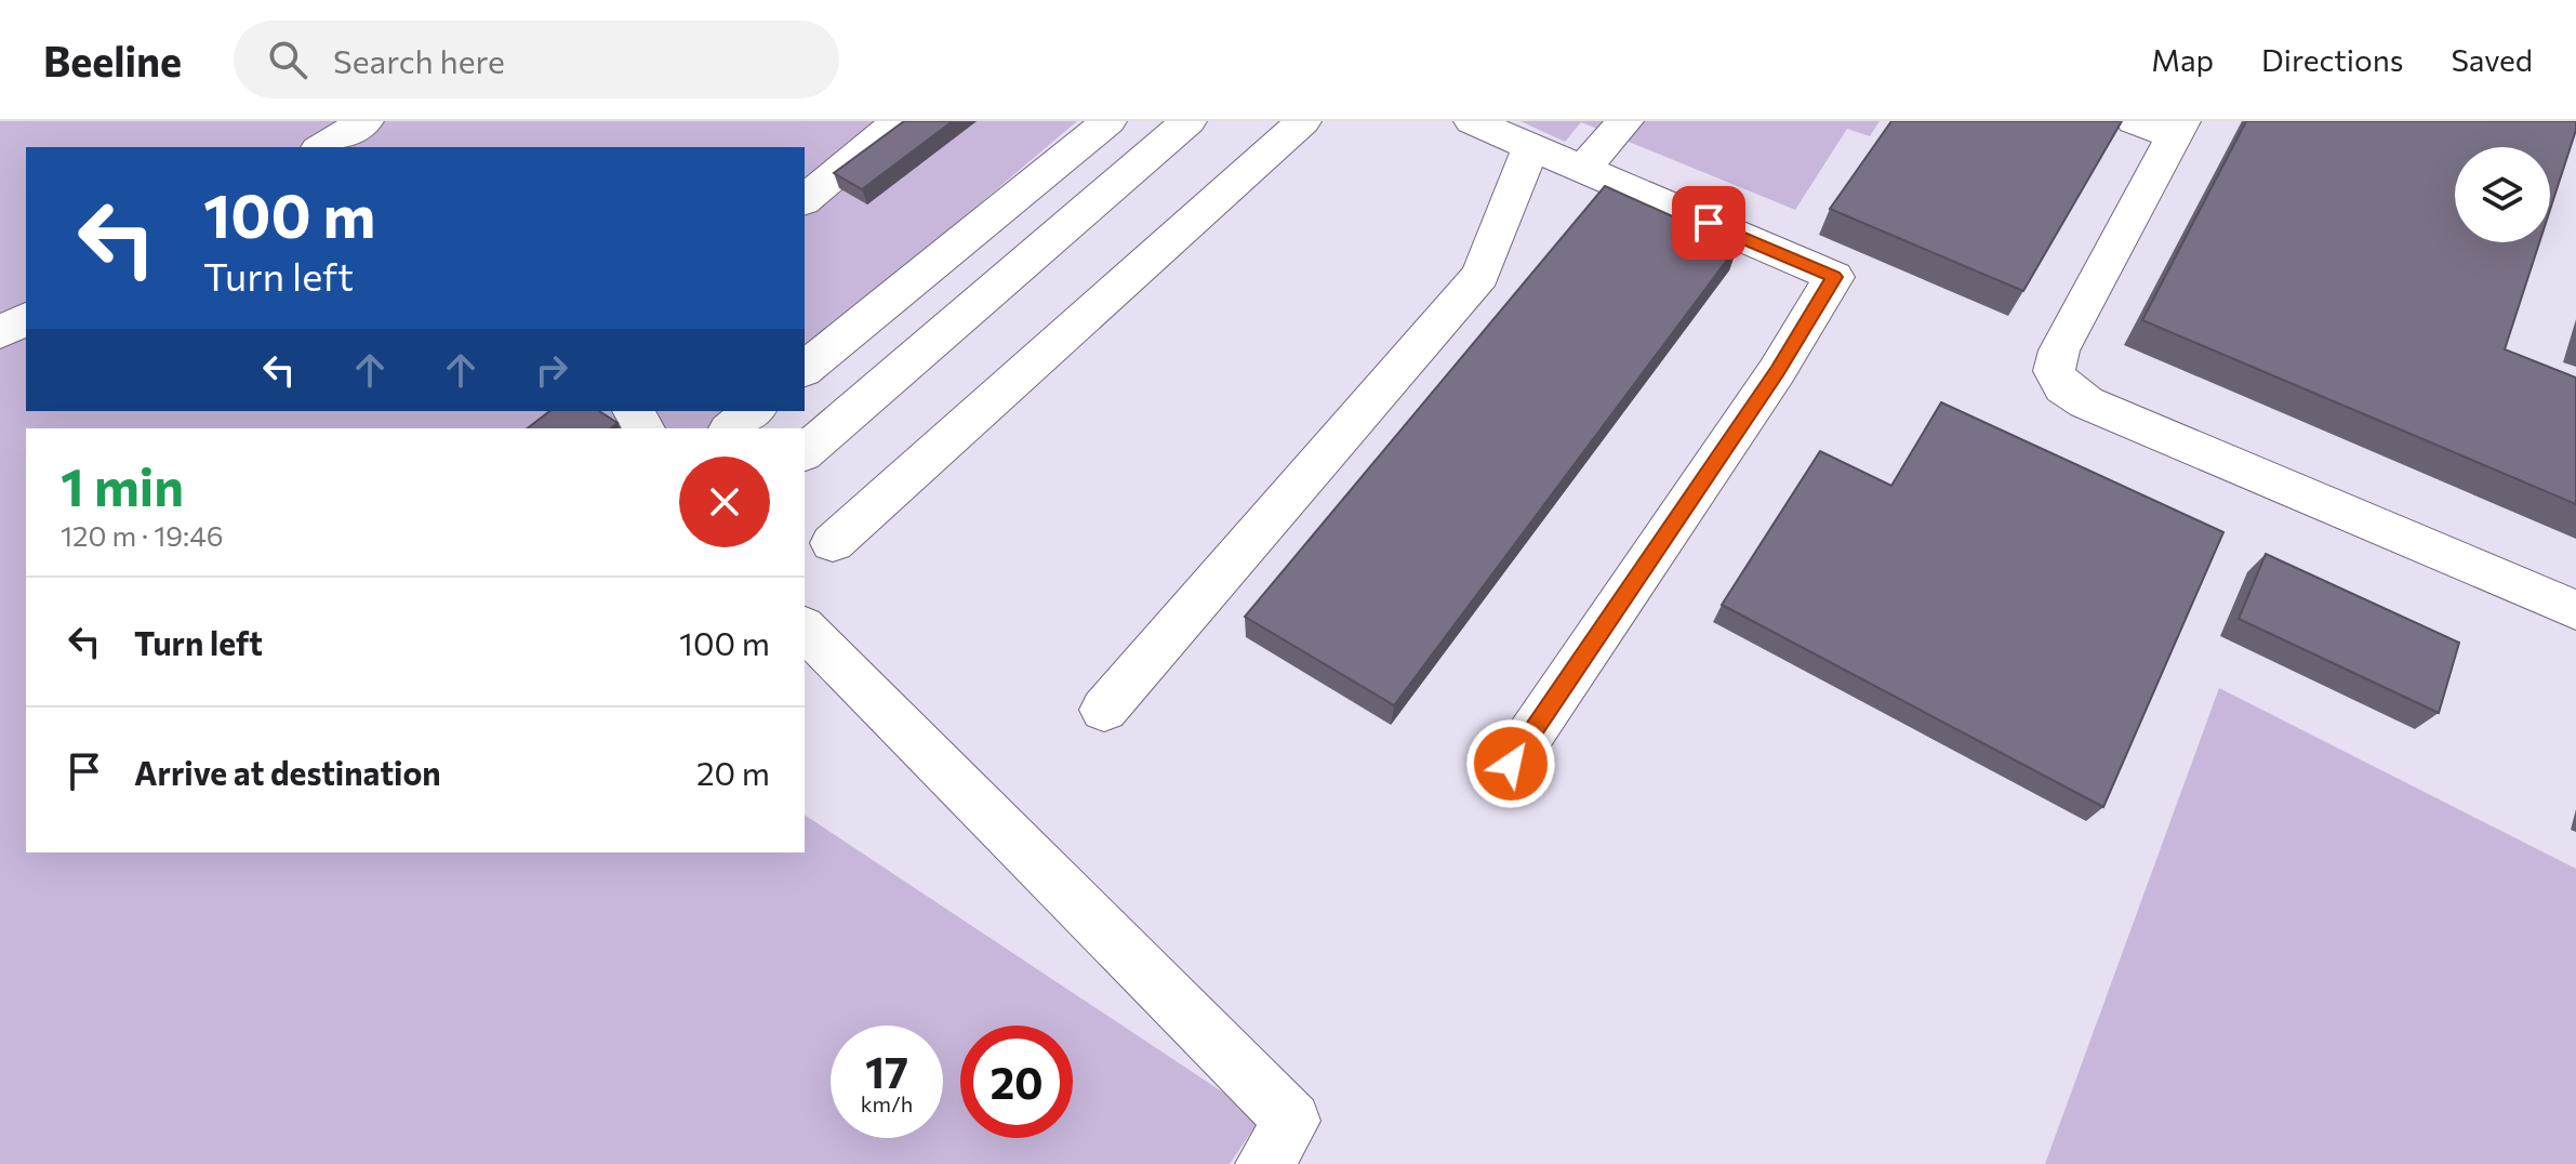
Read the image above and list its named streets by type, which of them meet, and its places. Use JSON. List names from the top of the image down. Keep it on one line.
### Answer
{"page":{"header":"Beeline","search":"Search here","nav":["Map","Directions","Saved"],"turn":["100 m","Turn left"],"heading":["1 min","120 m · 19:46"],"list":[{"name":"Turn left","value":"100 m"},{"name":"Arrive at destination","value":"20 m"}],"speed":"17 km/h","limit":"20"}}
